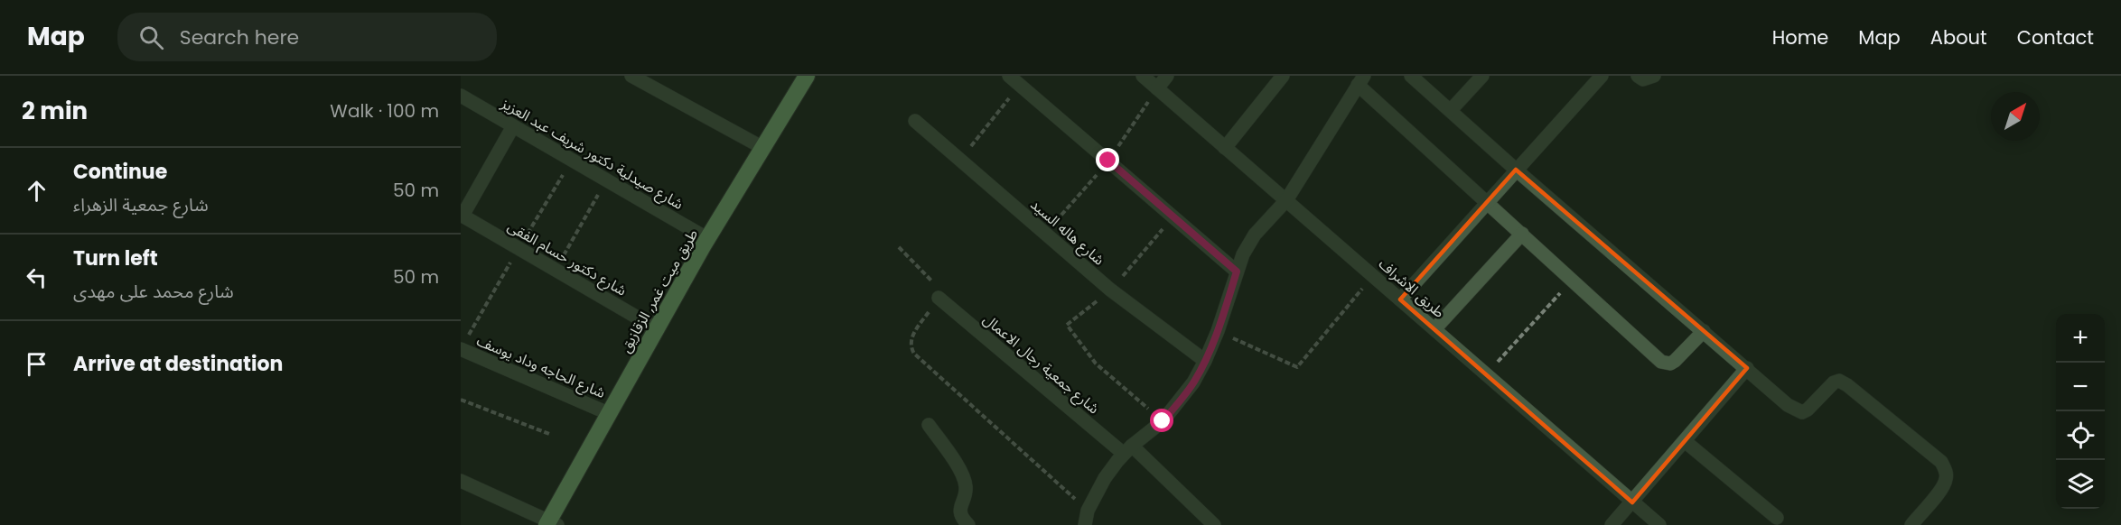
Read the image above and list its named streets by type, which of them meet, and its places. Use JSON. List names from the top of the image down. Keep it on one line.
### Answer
{"streets":{"highway":["طريق ميت غمر, الزقازيق"],"street":["شارع صيدلية دكتور شريف عبد العزيز","شارع هاله السيد","شارع دكتور حسام الفقى","طريق الاشراف","شارع جمعية رجال الاعمال","شارع الحاجه وداد يوسف"]},"crossings":[["شارع صيدلية دكتور شريف عبد العزيز","طريق ميت غمر, الزقازيق"],["شارع دكتور حسام الفقى","طريق ميت غمر, الزقازيق"],["طريق ميت غمر, الزقازيق","شارع الحاجه وداد يوسف"]],"north":"top right","page":{"header":"Map","search":"Search here","nav":["Home","Map","About","Contact"],"heading":["2 min","Walk · 100 m"],"list":[["Continue","شارع جمعية الزهراء","50 m"],["Turn left","شارع محمد على مهدى","50 m"],"Arrive at destination"],"map_buttons":["+","−"]}}
